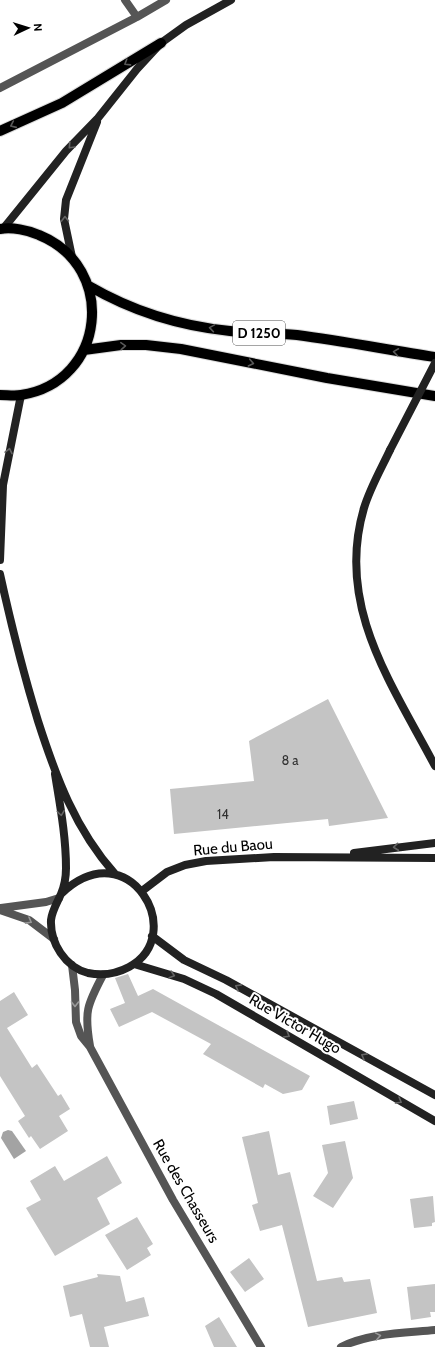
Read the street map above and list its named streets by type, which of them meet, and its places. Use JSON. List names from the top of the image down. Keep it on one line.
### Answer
{"streets":{"main road":["D 1250"],"street":["Rue du Baou","Rue Victor Hugo","Rue des Chasseurs"]},"crossings":[["Rue du Baou","Rue Victor Hugo"],["Rue du Baou","Rue des Chasseurs"],["Rue Victor Hugo","Rue des Chasseurs"]],"house_numbers":["8 a","14"],"north":"right"}
